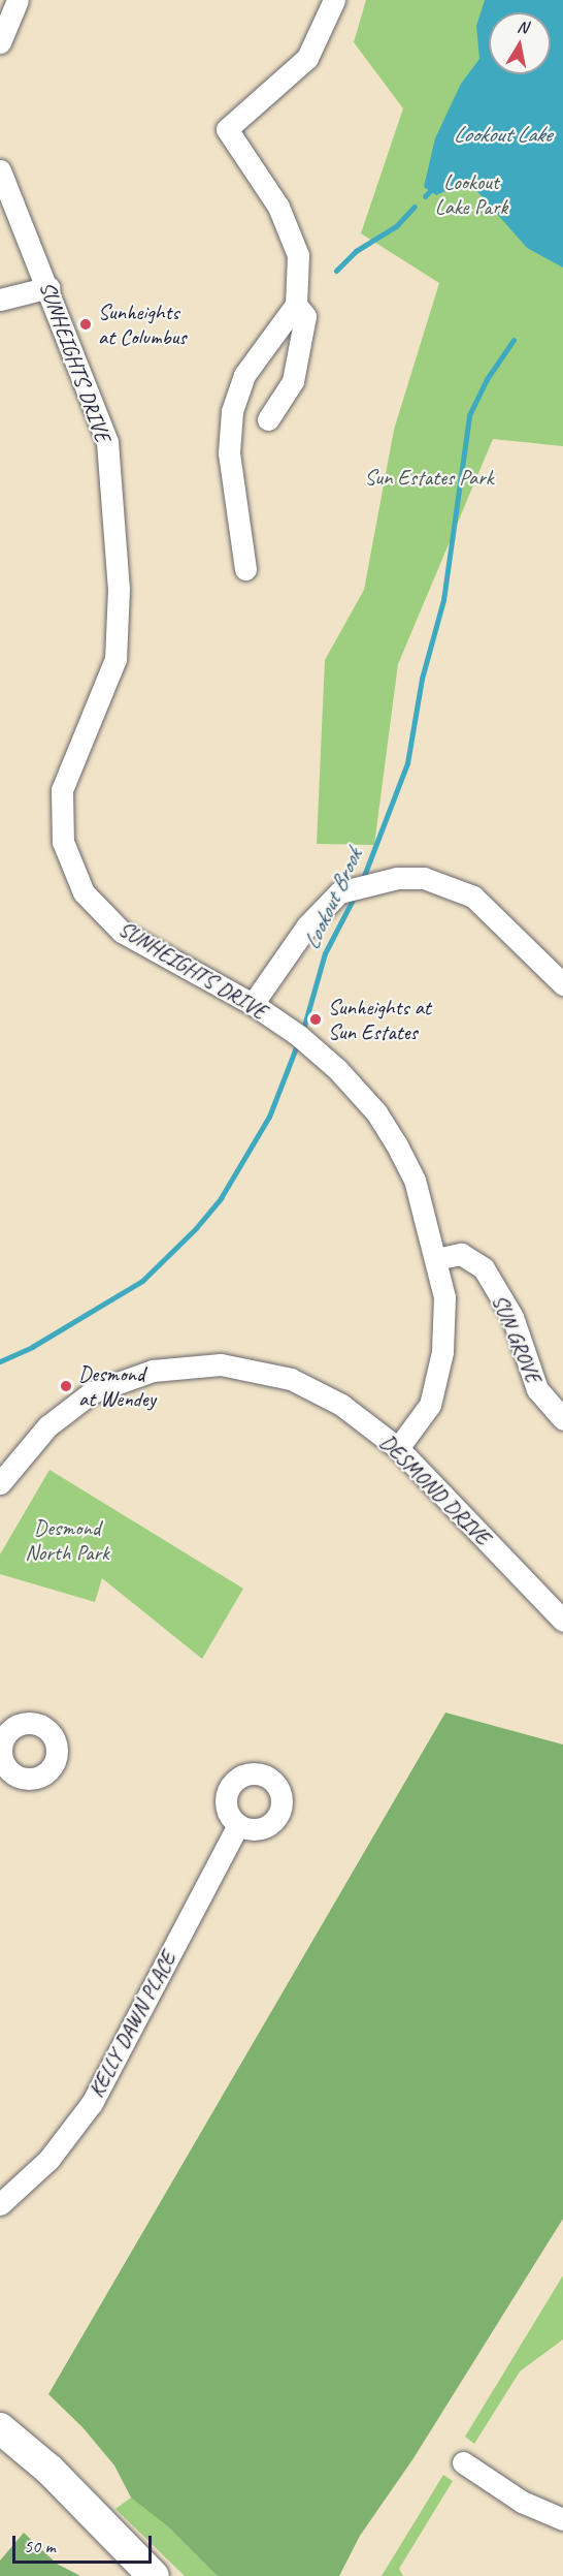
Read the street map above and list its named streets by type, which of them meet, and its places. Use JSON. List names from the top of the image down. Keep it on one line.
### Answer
{"streets":{"street":["SUNHEIGHTS DRIVE","SUN GROVE","DESMOND DRIVE","KELLY DAWN PLACE"]},"crossings":[["SUNHEIGHTS DRIVE","SUN GROVE"],["SUNHEIGHTS DRIVE","DESMOND DRIVE"]],"water":["Lookout Lake","Lookout Brook"],"parks":["Lookout Lake Park","Sun Estates Park","Desmond North Park"],"places":["Sunheights at Columbus","Sunheights at Sun Estates","Desmond at Wendey"],"scale_bar":"50 m","north":"top"}
